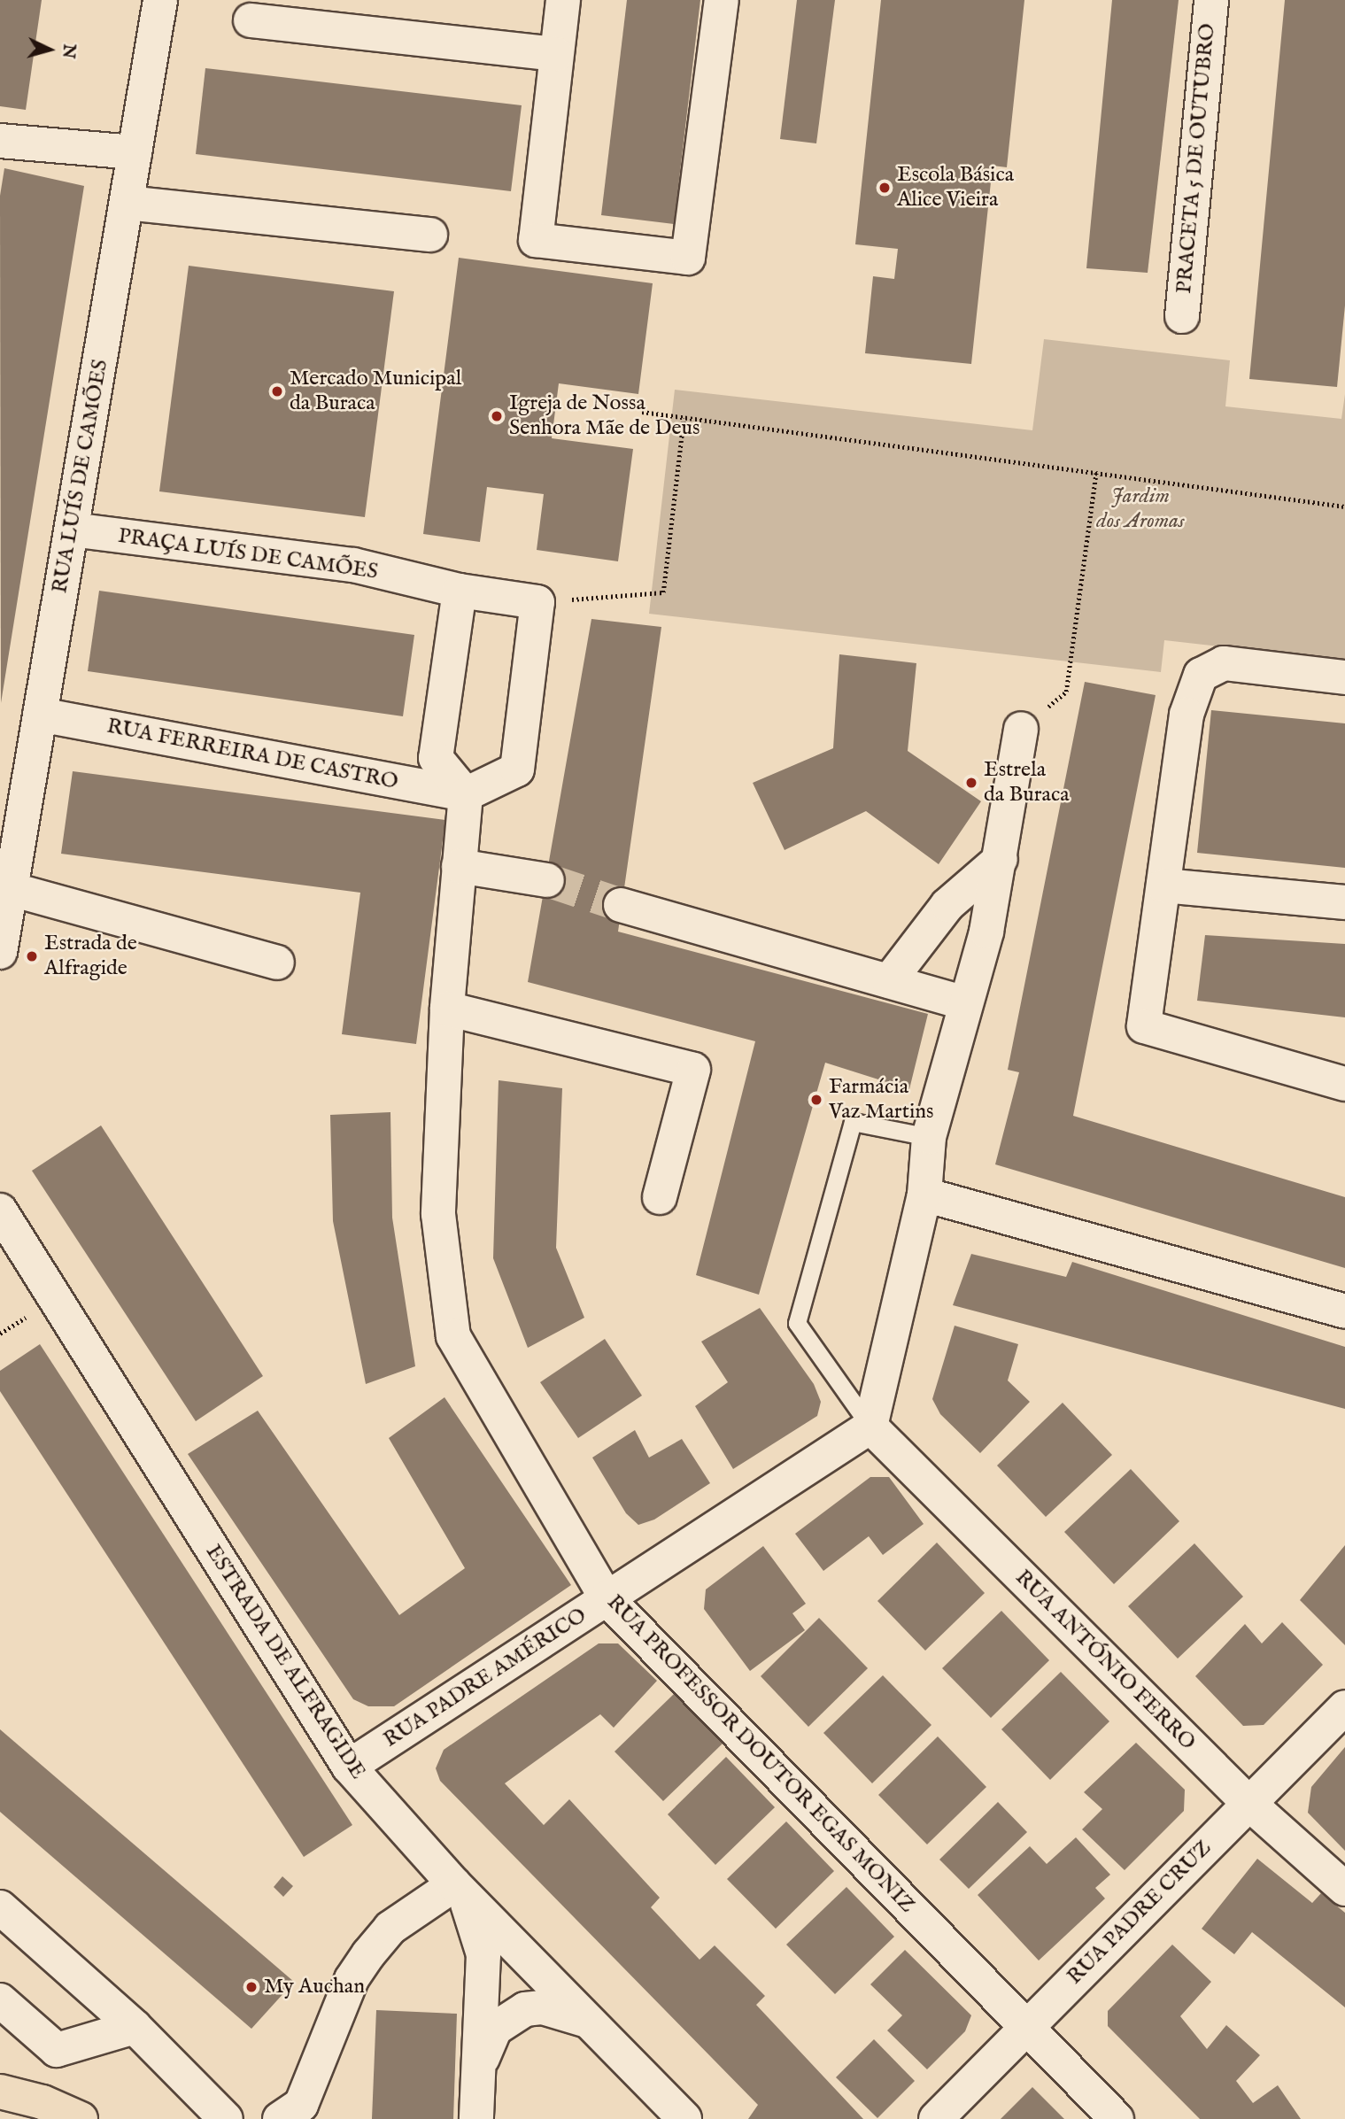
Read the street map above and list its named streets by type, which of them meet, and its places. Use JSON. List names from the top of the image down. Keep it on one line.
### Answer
{"streets":{"street":["PRACETA 5 DE OUTUBRO","RUA LUÍS DE CAMÕES","PRAÇA LUÍS DE CAMÕES","RUA FERREIRA DE CASTRO","RUA ANTÓNIO FERRO","ESTRADA DE ALFRAGIDE","RUA PADRE AMÉRICO","RUA PROFESSOR DOUTOR EGAS MONIZ","RUA PADRE CRUZ"]},"crossings":[["RUA LUÍS DE CAMÕES","PRAÇA LUÍS DE CAMÕES"],["RUA LUÍS DE CAMÕES","RUA FERREIRA DE CASTRO"],["RUA FERREIRA DE CASTRO","RUA PROFESSOR DOUTOR EGAS MONIZ"],["RUA ANTÓNIO FERRO","RUA PADRE AMÉRICO"],["RUA ANTÓNIO FERRO","RUA PADRE CRUZ"],["ESTRADA DE ALFRAGIDE","RUA PADRE AMÉRICO"],["RUA PADRE AMÉRICO","RUA PROFESSOR DOUTOR EGAS MONIZ"],["RUA PROFESSOR DOUTOR EGAS MONIZ","RUA PADRE CRUZ"]],"parks":["Jardim dos Aromas"],"places":["Escola Básica Alice Vieira","Mercado Municipal da Buraca","Igreja de Nossa Senhora Mãe de Deus","Estrela da Buraca","Estrada de Alfragide","Farmácia Vaz Martins","My Auchan"],"north":"right"}
